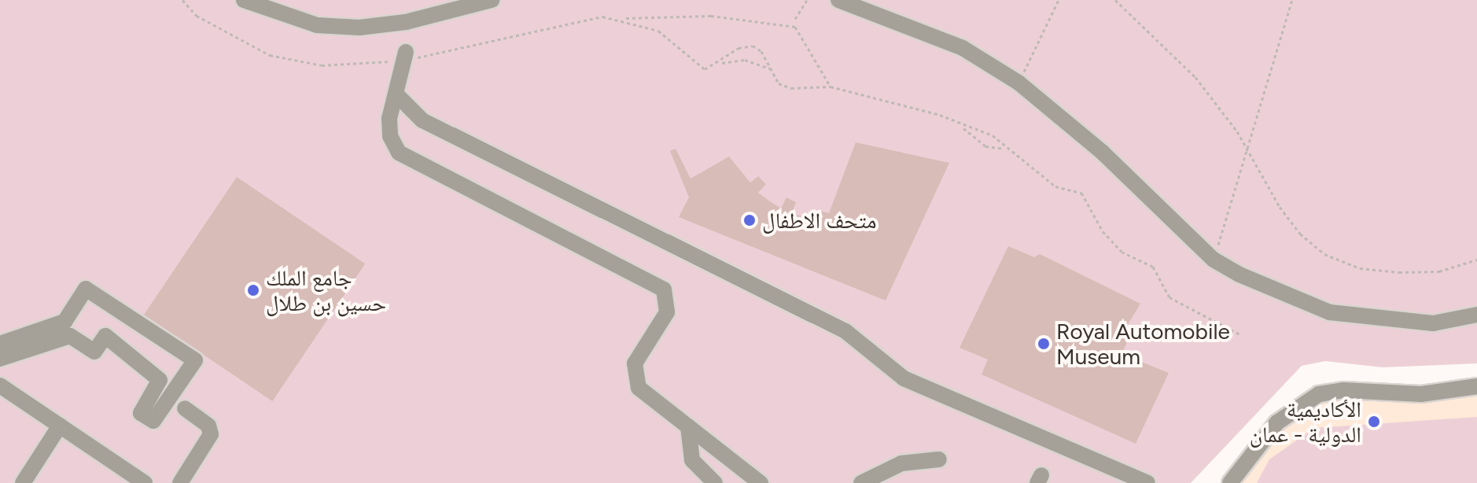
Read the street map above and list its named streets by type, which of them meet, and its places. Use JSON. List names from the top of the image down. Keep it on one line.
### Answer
{"places":["متحف الاطفال","جامع الملك حسين بن طلال","Royal Automobile Museum","الأكاديمية الدولية - عمان"]}
